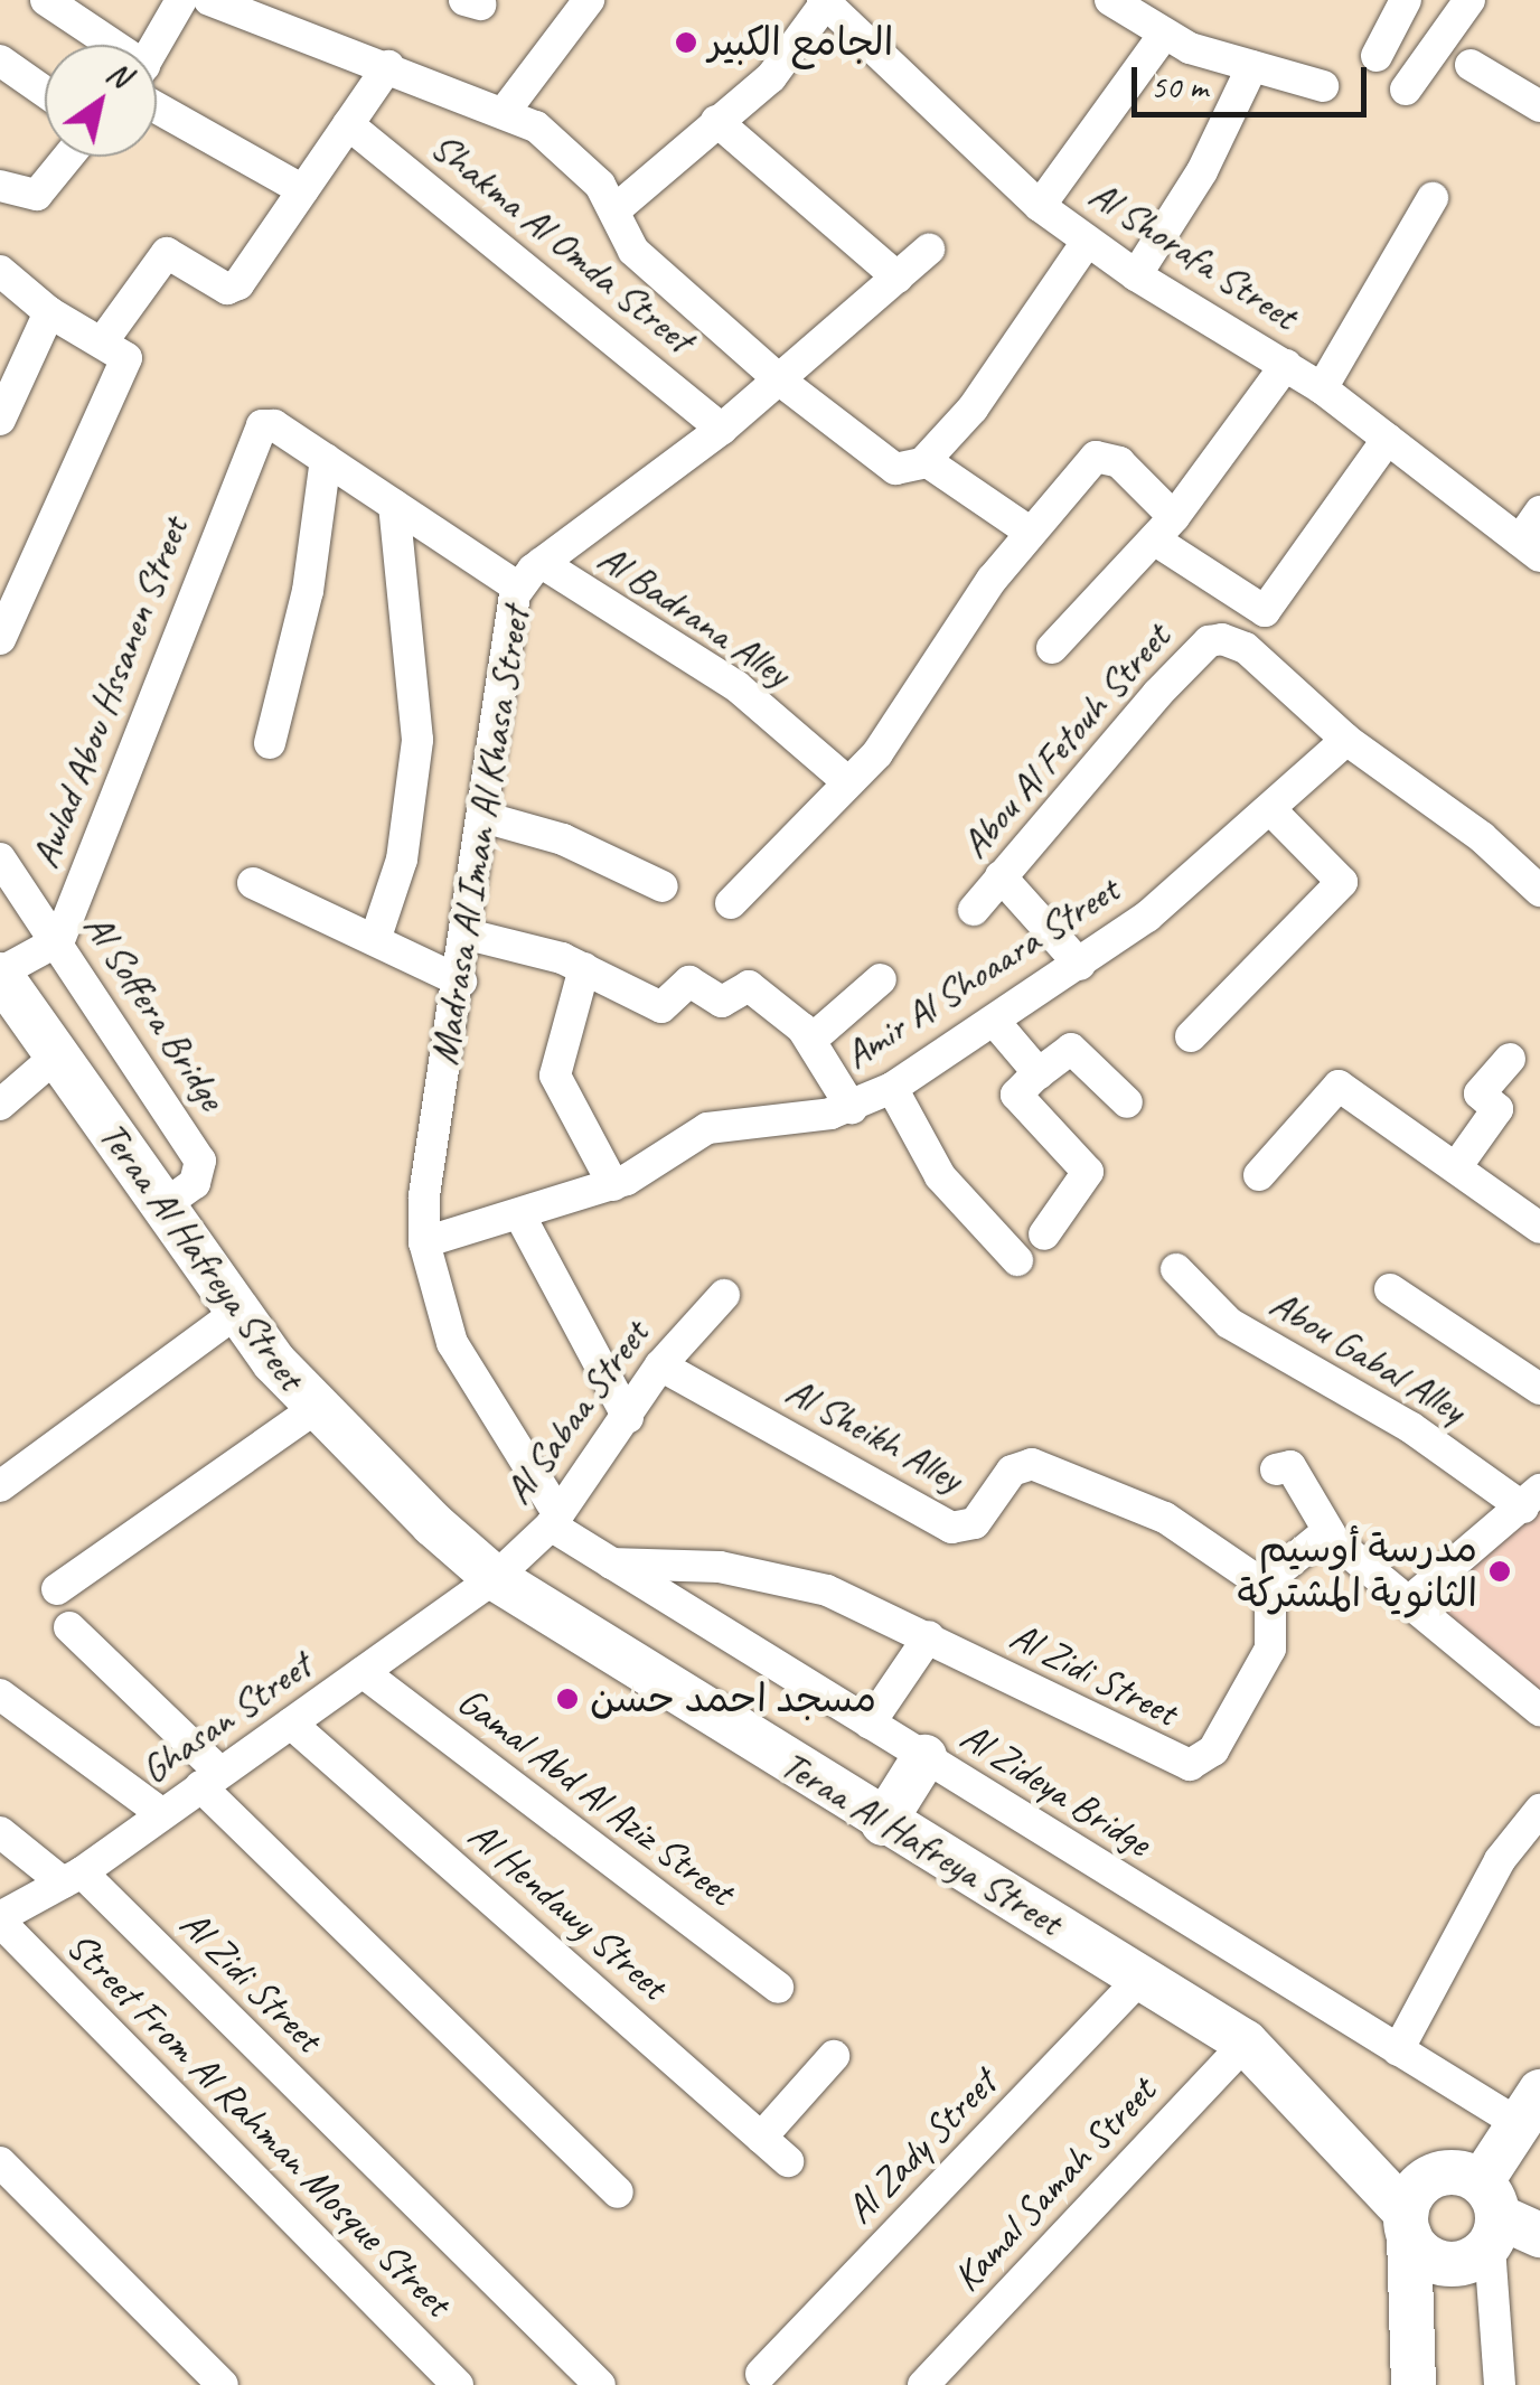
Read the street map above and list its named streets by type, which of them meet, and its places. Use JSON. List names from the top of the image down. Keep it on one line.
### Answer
{"streets":{"street":["Shakma Al Omda Street","Al Shorafa Street","Al Badrana Alley","Awlad Abou Hssanen Street","Abou Al Fetouh Street","Madrasa Al Iman Al Khasa Street","Amir Al Shoaara Street","Al Soffera Bridge","Teraa Al Hafreya Street","Abou Gabal Alley","Al Sabaa Street","Al Sheikh Alley","Al Zidi Street","Ghasan Street","Al Zideya Bridge","Gamal Abd Al Aziz Street","Al Hendawy Street","Street From Al Rahman Mosque Street","Al Zady Street","Kamal Samah Street"]},"crossings":[["Shakma Al Omda Street","Madrasa Al Iman Al Khasa Street"],["Al Badrana Alley","Madrasa Al Iman Al Khasa Street"],["Awlad Abou Hssanen Street","Al Soffera Bridge"],["Abou Al Fetouh Street","Amir Al Shoaara Street"],["Madrasa Al Iman Al Khasa Street","Amir Al Shoaara Street"],["Madrasa Al Iman Al Khasa Street","Al Sabaa Street"],["Madrasa Al Iman Al Khasa Street","Al Zideya Bridge"],["Al Soffera Bridge","Teraa Al Hafreya Street"],["Teraa Al Hafreya Street","Al Sabaa Street"],["Teraa Al Hafreya Street","Ghasan Street"],["Teraa Al Hafreya Street","Al Zady Street"],["Teraa Al Hafreya Street","Kamal Samah Street"],["Al Sabaa Street","Al Sheikh Alley"],["Al Sabaa Street","Ghasan Street"],["Al Sabaa Street","Al Zideya Bridge"],["Al Sheikh Alley","Al Zidi Street"],["Al Zidi Street","Ghasan Street"],["Al Zidi Street","Al Zideya Bridge"],["Ghasan Street","Gamal Abd Al Aziz Street"],["Ghasan Street","Al Hendawy Street"],["Ghasan Street","Street From Al Rahman Mosque Street"]],"places":["الجامع الكبير","مدرسة أوسيم الثانوية المشتركة","مسجد احمد حسن"],"scale_bar":"50 m","north":"top right"}
